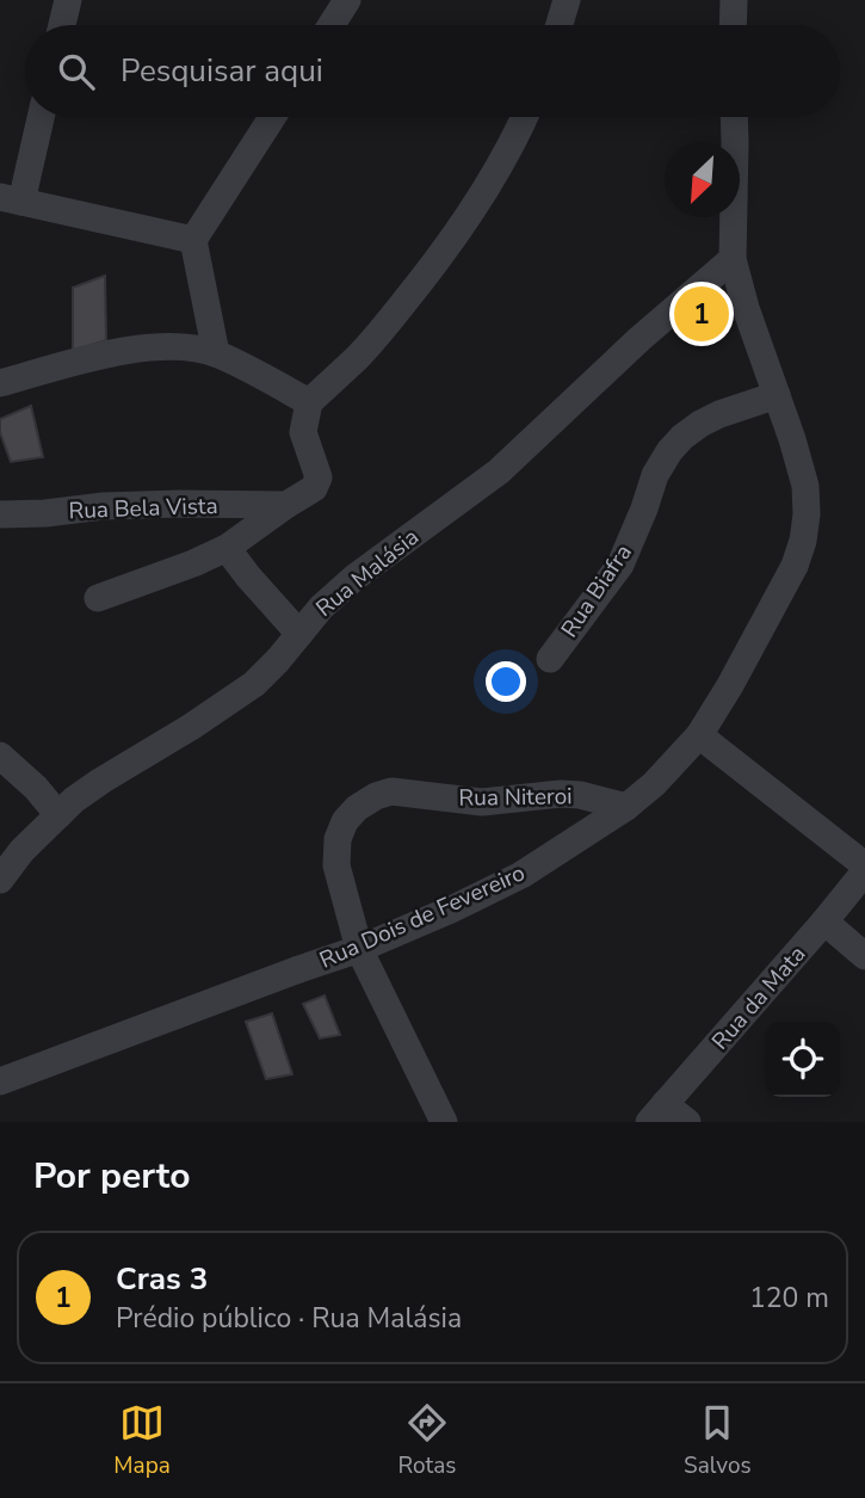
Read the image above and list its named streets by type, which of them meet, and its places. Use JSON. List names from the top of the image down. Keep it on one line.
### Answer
{"streets":{"street":["Rua Bela Vista","Rua Malásia","Rua Biafra","Rua Niteroi","Rua Dois de Fevereiro","Rua da Mata"]},"crossings":[["Rua Malásia","Rua Dois de Fevereiro"],["Rua Biafra","Rua Dois de Fevereiro"],["Rua Niteroi","Rua Dois de Fevereiro"]],"north":"bottom left","page":{"search":"Pesquisar aqui","pins":"1","heading":"Por perto","list":[{"mark":"1","name":"Cras 3","note":"Prédio público · Rua Malásia","value":"120 m"}],"nav":["Mapa","Rotas","Salvos"]}}
